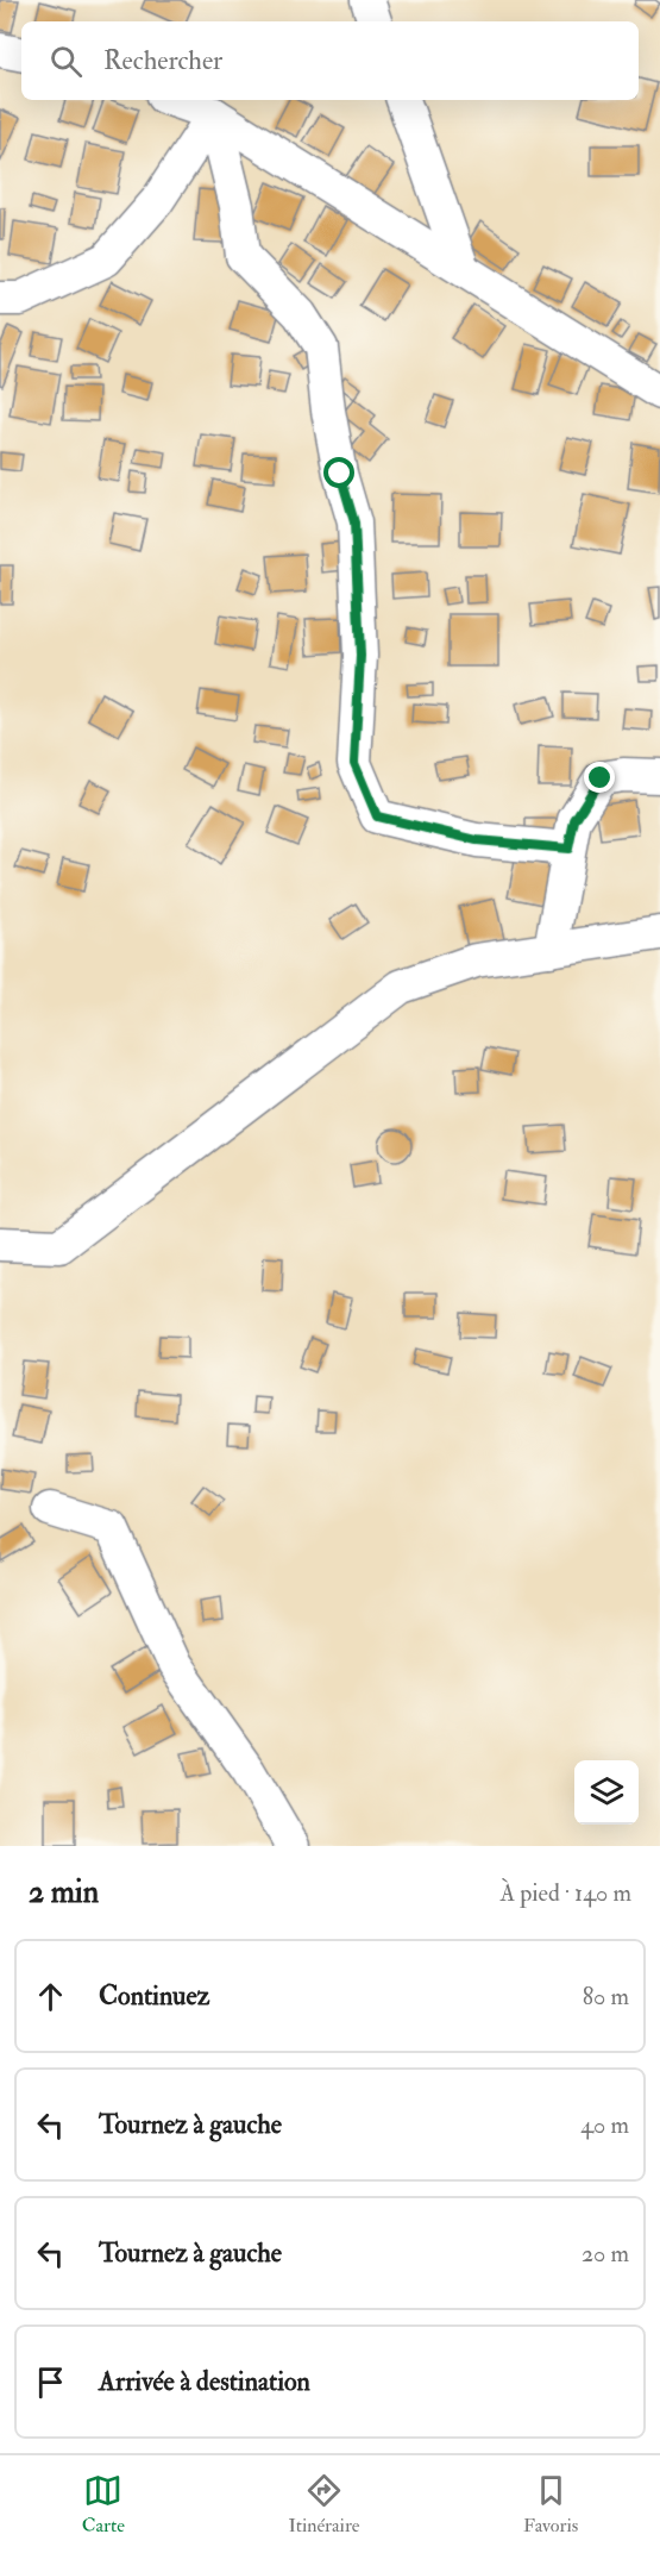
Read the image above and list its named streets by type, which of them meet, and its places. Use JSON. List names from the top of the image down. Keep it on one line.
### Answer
{"page":{"search":"Rechercher","heading":["2 min","À pied · 140 m"],"list":[["Continuez","80 m"],["Tournez à gauche","40 m"],["Tournez à gauche","20 m"],"Arrivée à destination"],"nav":["Carte","Itinéraire","Favoris"]}}
